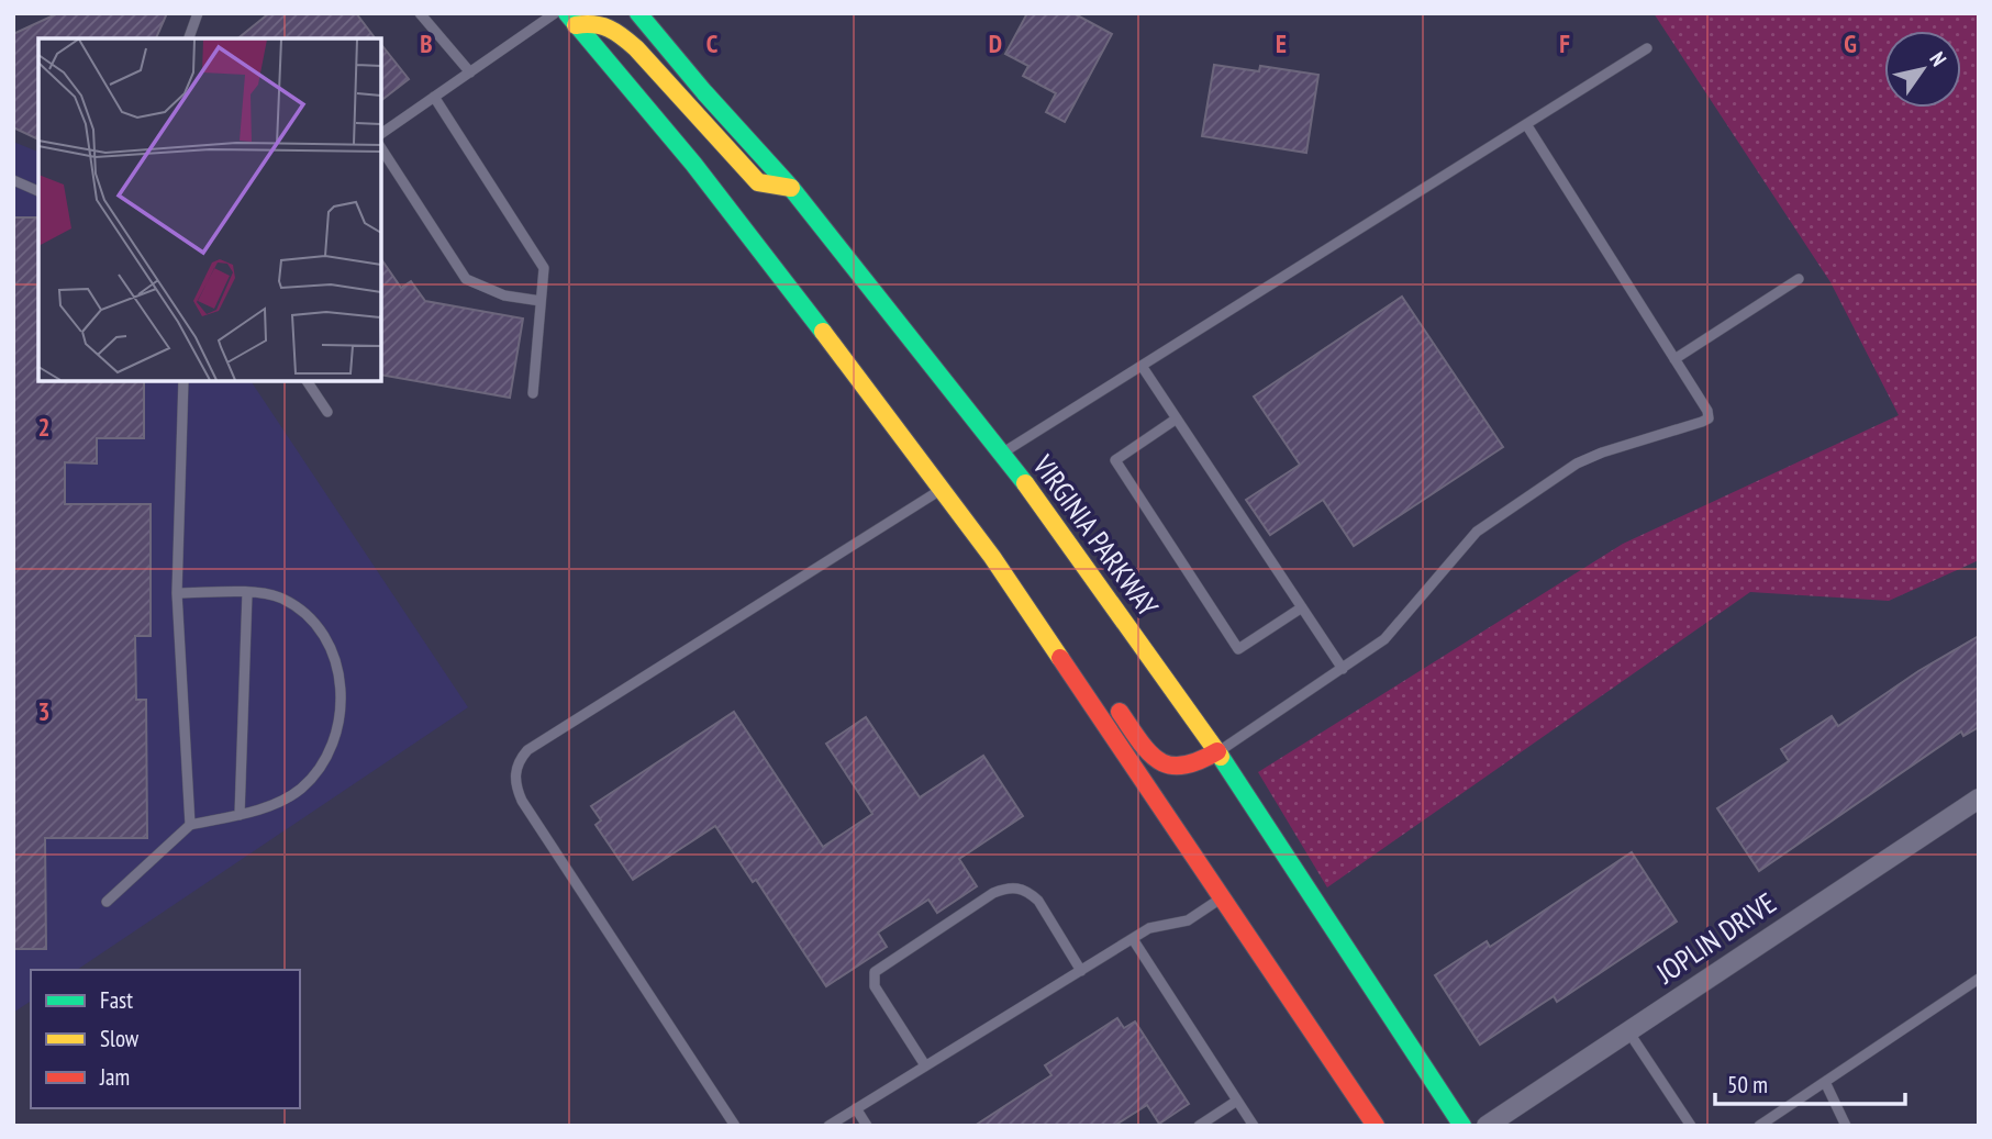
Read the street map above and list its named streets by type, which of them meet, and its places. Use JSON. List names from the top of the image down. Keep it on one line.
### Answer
{"streets":{"main road":["VIRGINIA PARKWAY"],"street":["JOPLIN DRIVE"]},"legend":["Fast","Slow","Jam"],"scale_bar":"50 m","north":"top right","grid":{"columns":["B","C","D","E","F","G"],"rows":["2","3"]}}
